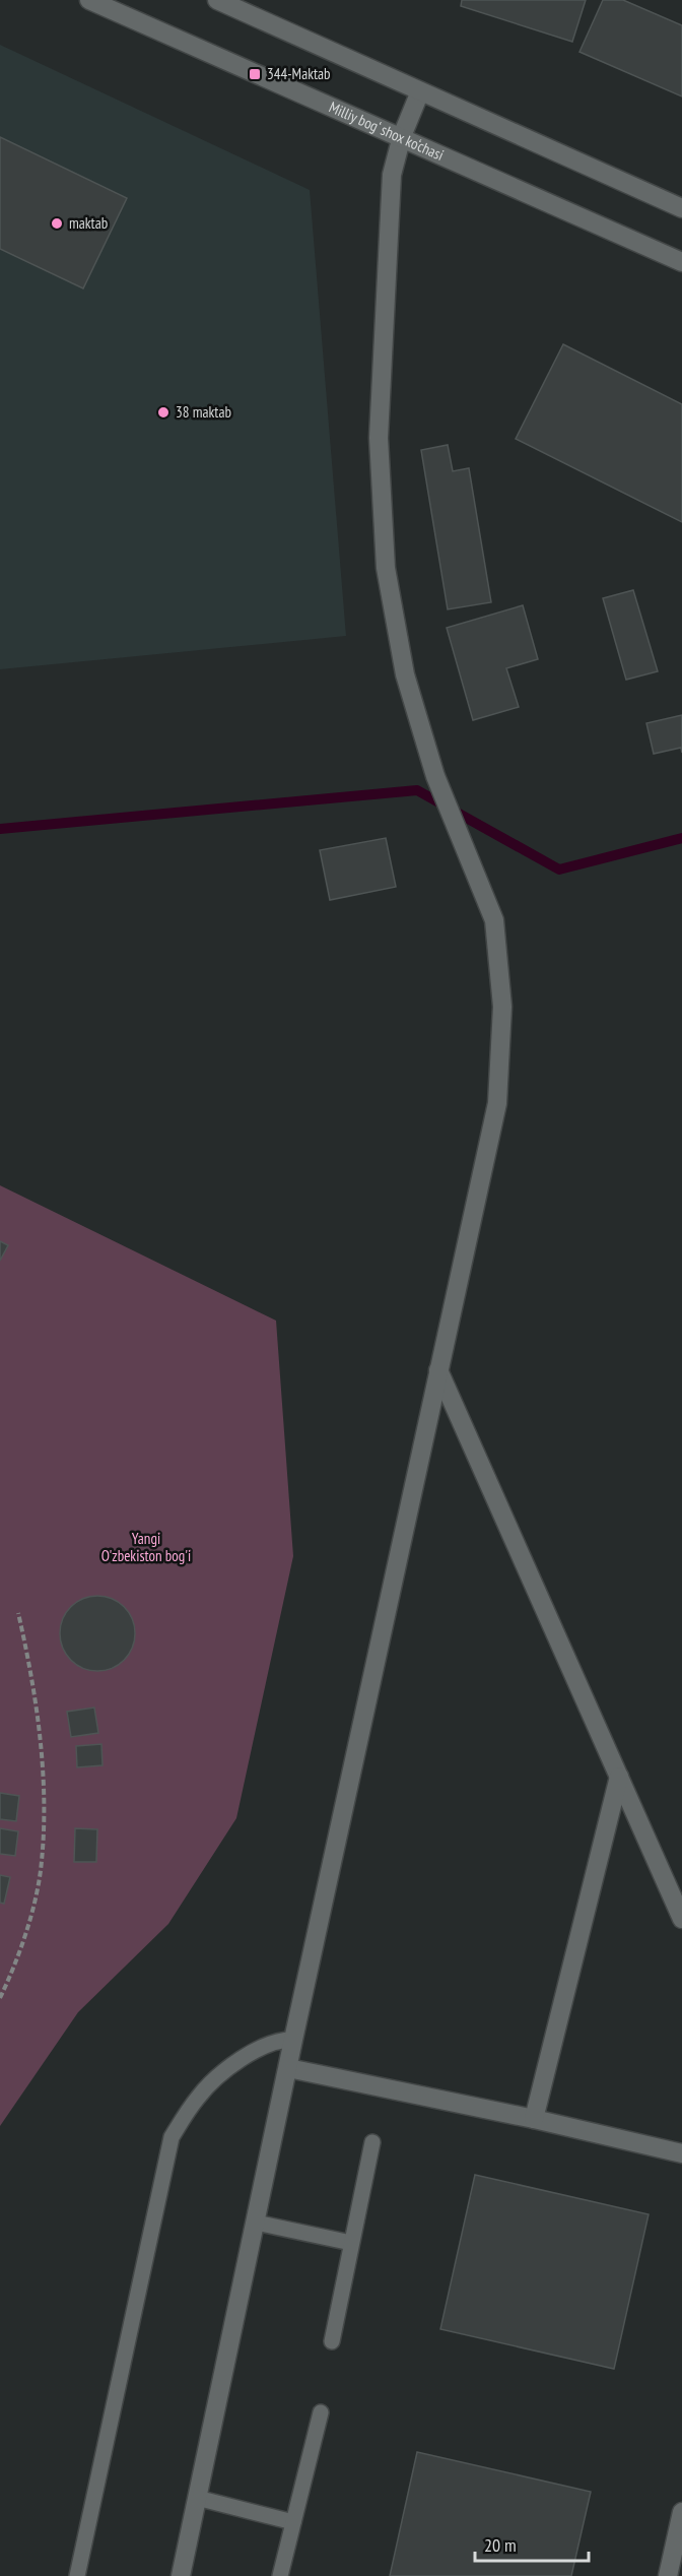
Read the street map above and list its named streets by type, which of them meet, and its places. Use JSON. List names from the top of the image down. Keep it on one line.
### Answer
{"streets":{"street":["Milliy bog‘ shox ko‘chasi"]},"parks":["Yangi O'zbekiston bog'i"],"places":{"transit":["344-Maktab"],"other":["maktab","38 maktab"]},"scale_bar":"20 m"}
